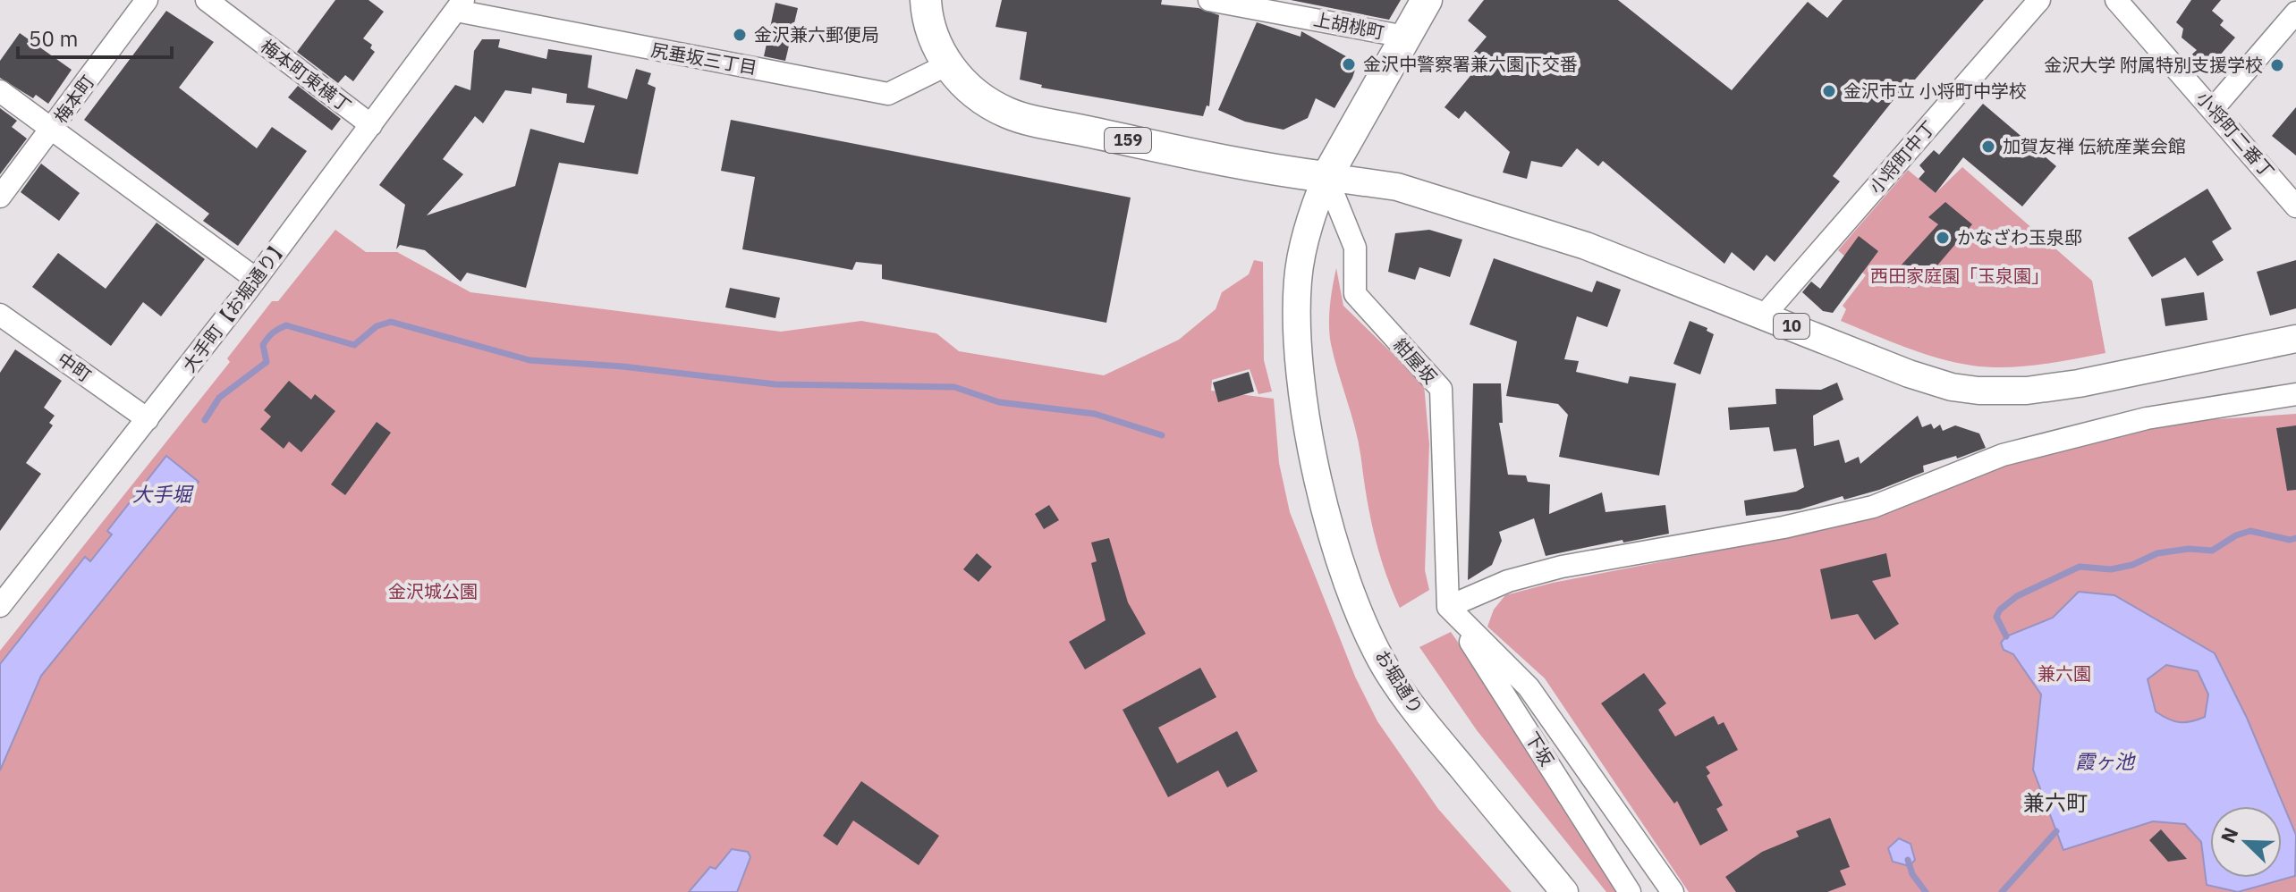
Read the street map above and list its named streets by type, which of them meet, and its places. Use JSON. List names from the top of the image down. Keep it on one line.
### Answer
{"streets":{"highway":["159"],"main road":["10","お堀通り"],"street":["上胡桃町","尻垂坂三丁目","梅本町東横丁","梅本町","小将町二番丁","小将町中丁","大手町【お堀通り】","紺屋坂","中町","下坂"]},"crossings":[["尻垂坂三丁目","159"],["尻垂坂三丁目","大手町【お堀通り】"],["梅本町東横丁","大手町【お堀通り】"],["159","10"],["159","紺屋坂"],["159","お堀通り"],["小将町中丁","10"],["大手町【お堀通り】","中町"],["10","紺屋坂"],["10","お堀通り"],["紺屋坂","お堀通り"],["紺屋坂","下坂"]],"districts":["兼六町"],"water":["大手堀","霞ヶ池"],"parks":["西田家庭園「玉泉園」","金沢城公園","兼六園"],"places":["金沢兼六郵便局","金沢中警察署兼六園下交番","金沢大学 附属特別支援学校","金沢市立 小将町中学校","加賀友禅 伝統産業会館","かなざわ玉泉邸"],"scale_bar":"50 m","north":"top left"}
